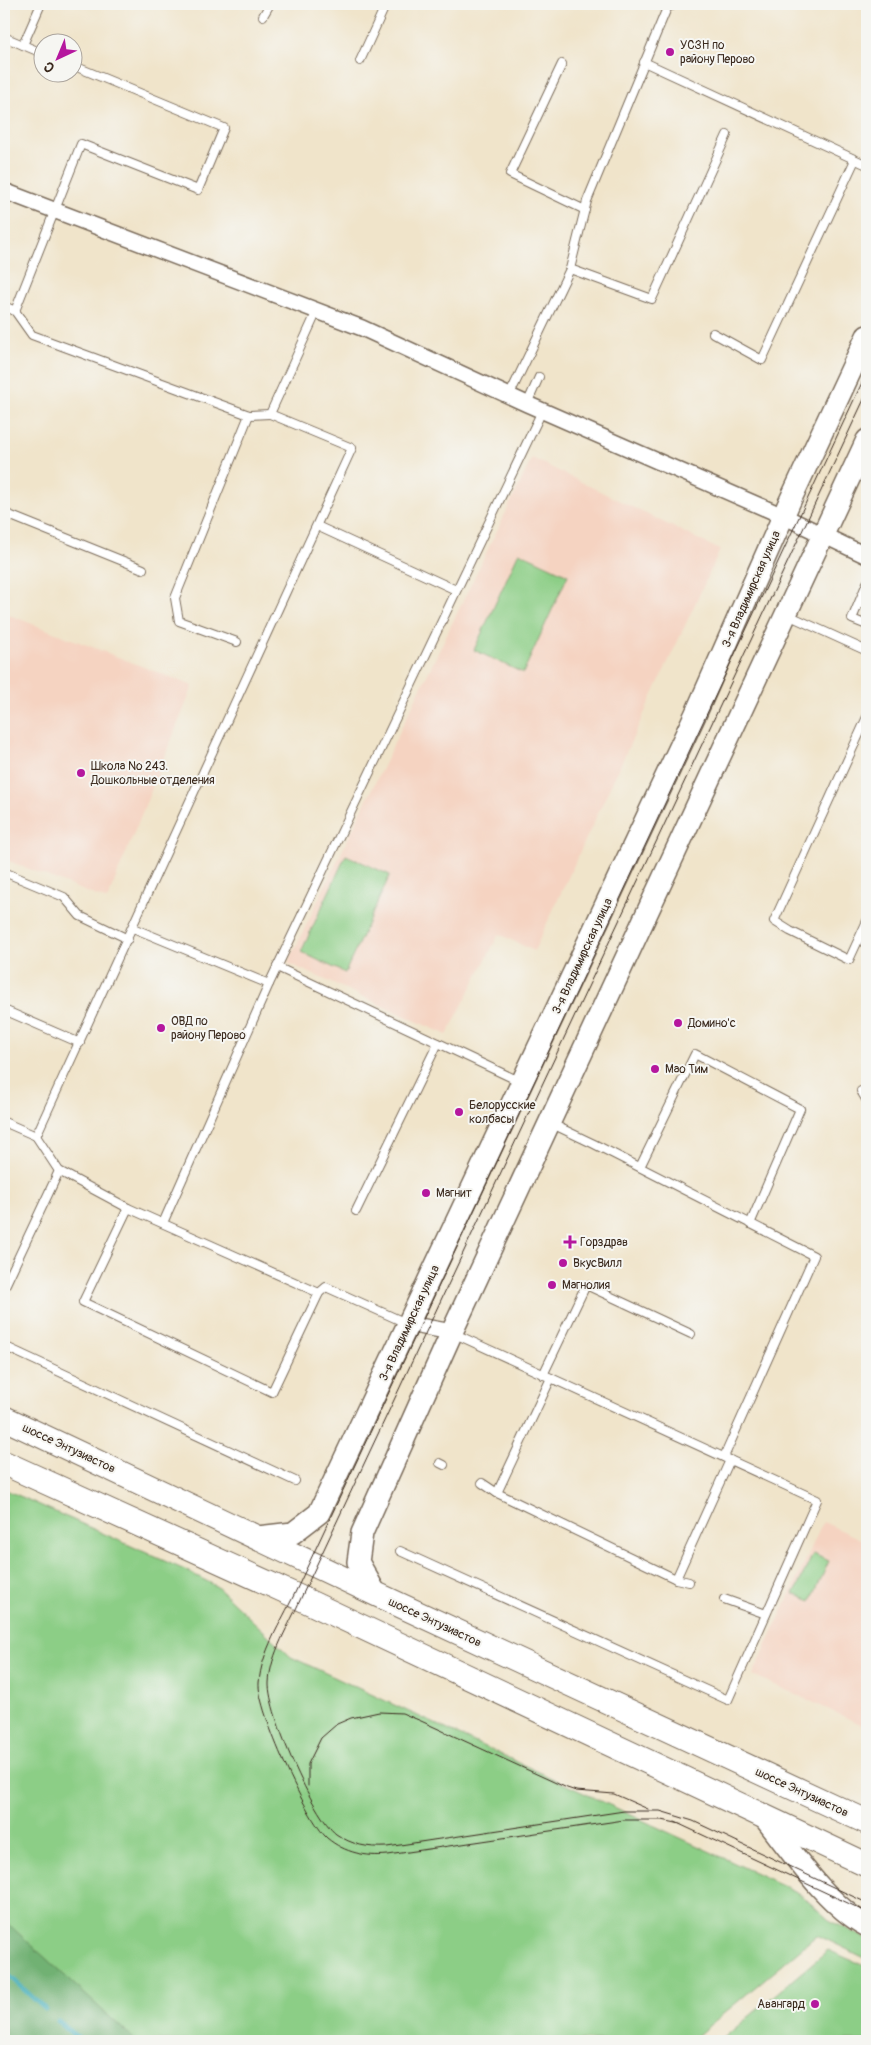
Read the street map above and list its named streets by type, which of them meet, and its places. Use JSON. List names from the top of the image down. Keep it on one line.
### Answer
{"streets":{"main road":["шоссе Энтузиастов"],"street":["3-я Владимирская улица"]},"crossings":[["3-я Владимирская улица","шоссе Энтузиастов"]],"places":{"other":["УСЗН по району Перово","Школа № 243. Дошкольные отделения","Домино'c","ОВД по району Перово","Мао Тим","Белорусские колбасы","Магнит","ВкусВилл","Магнолия","Авангард"],"health":["Горздрав"]},"north":"bottom left"}
